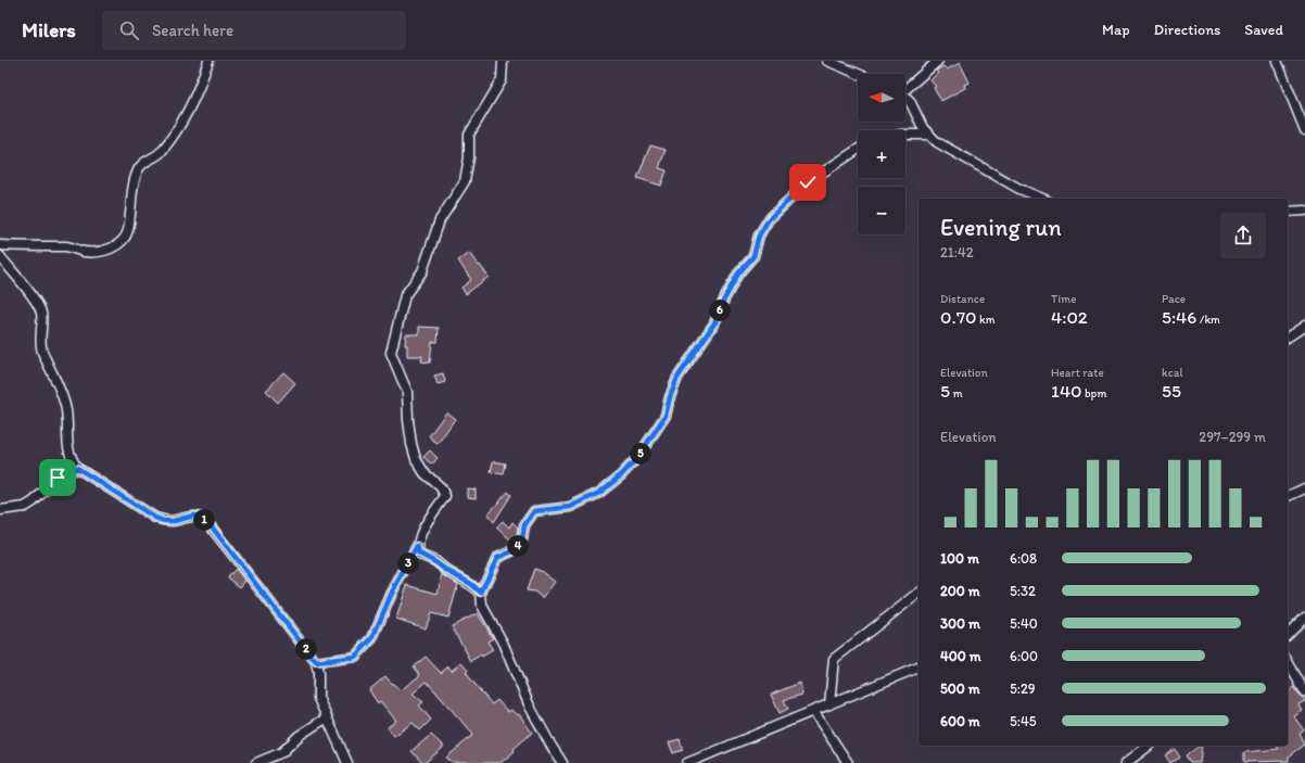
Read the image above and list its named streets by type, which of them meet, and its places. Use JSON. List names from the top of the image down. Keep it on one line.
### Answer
{"north":"left","page":{"header":"Milers","search":"Search here","nav":["Map","Directions","Saved"],"map_buttons":["+","−"],"heading":["Evening run","21:42"],"stats":[["Distance","0.70 km"],["Time","4:02"],["Pace","5:46 /km"],["Elevation","5 m"],["Heart rate","140 bpm"],["kcal","55"]],"pins":["6","5","1","4","3","2"],"chart":["Elevation","297–299 m"],"list":[{"name":"100 m","note":"6:08"},{"name":"200 m","note":"5:32"},{"name":"300 m","note":"5:40"},{"name":"400 m","note":"6:00"},{"name":"500 m","note":"5:29"},{"name":"600 m","note":"5:45"}]}}
